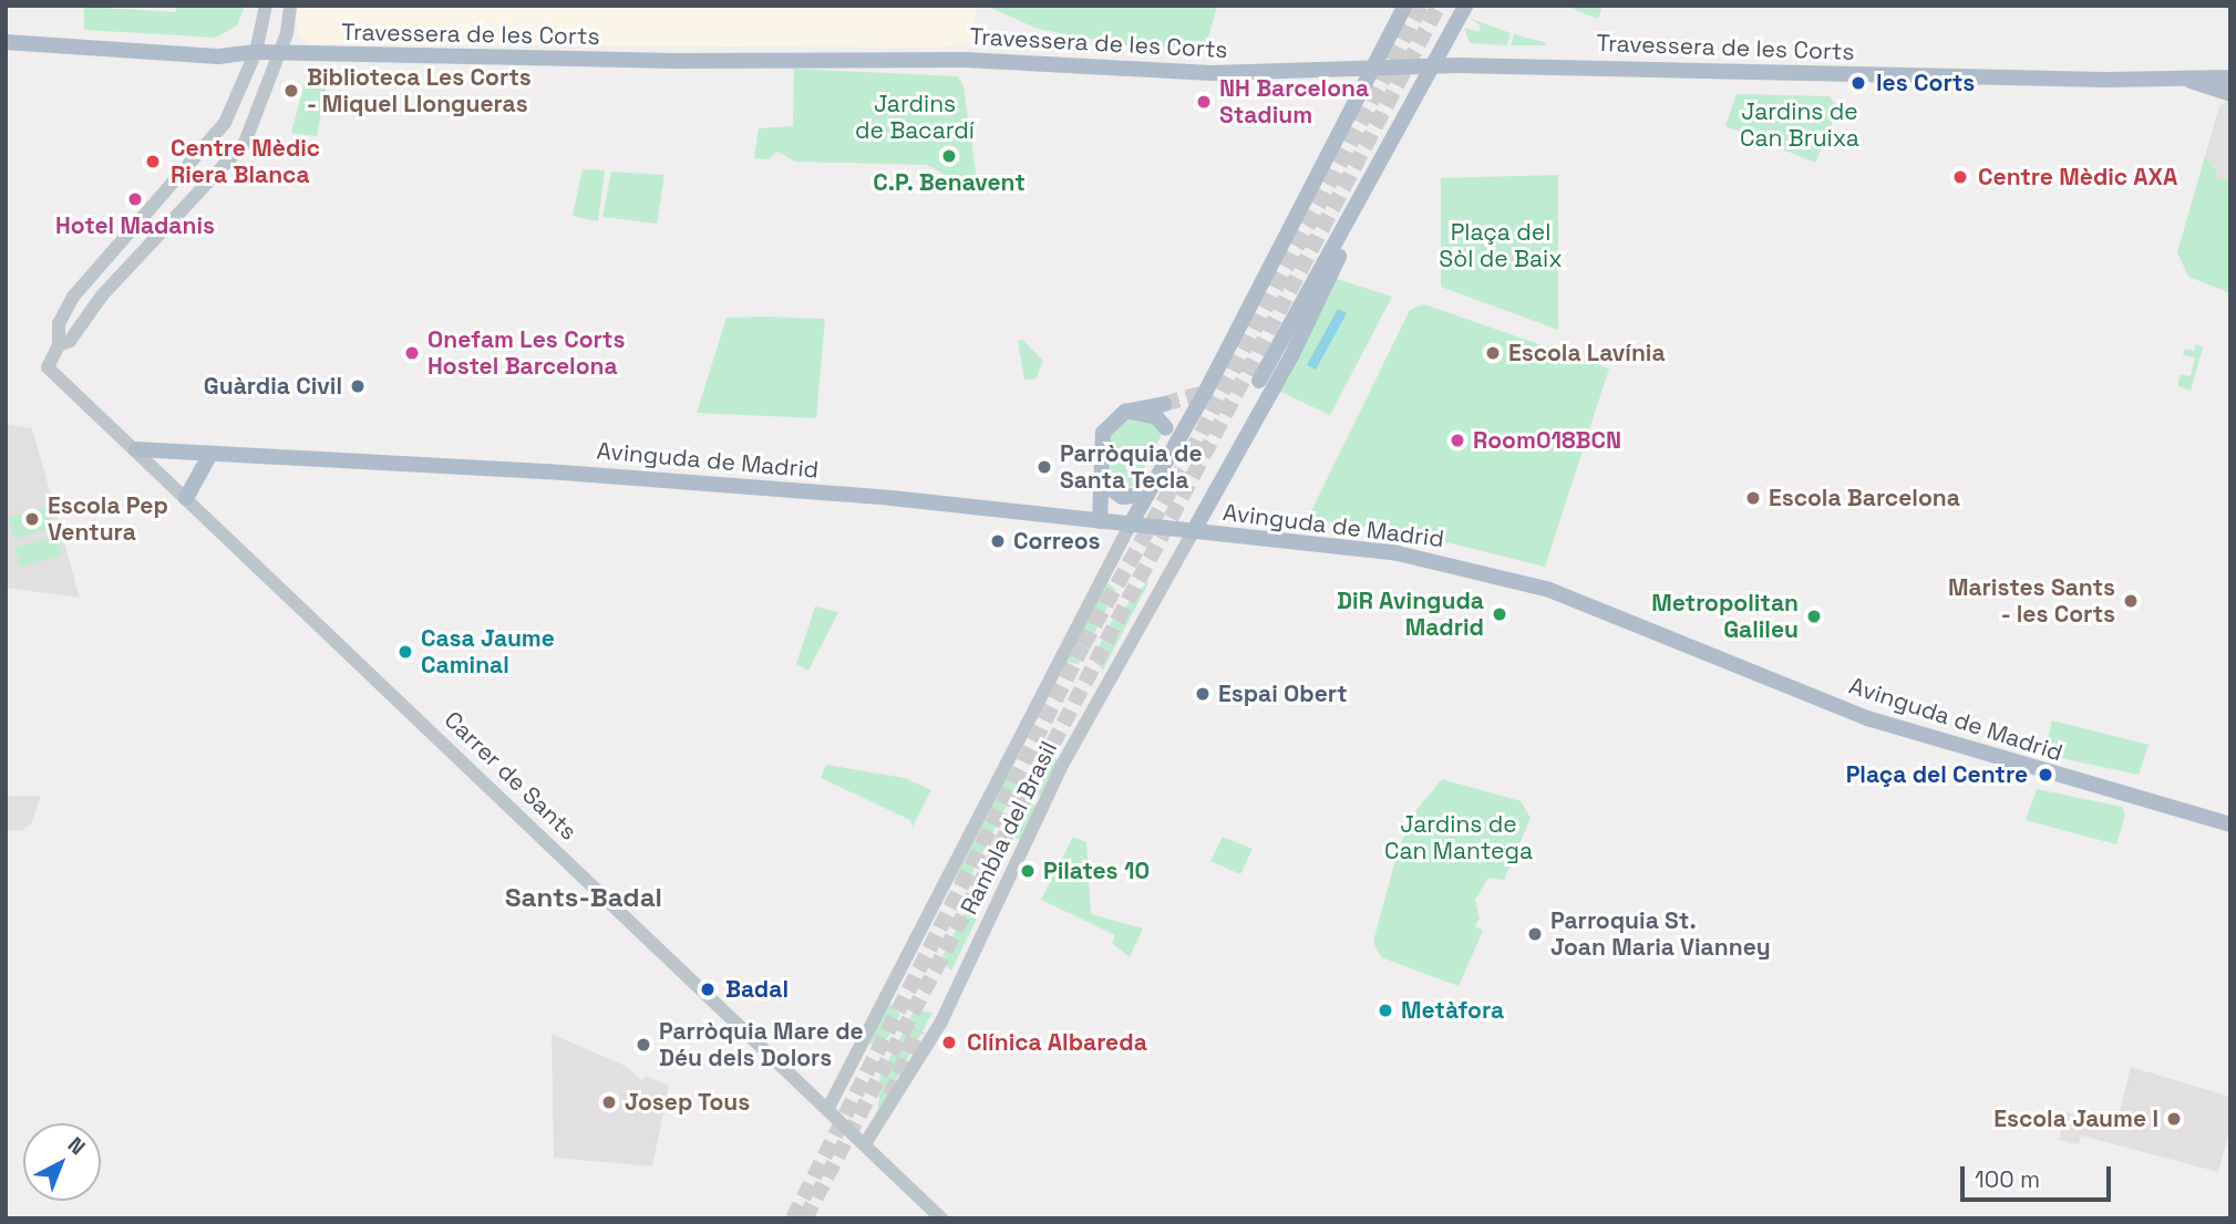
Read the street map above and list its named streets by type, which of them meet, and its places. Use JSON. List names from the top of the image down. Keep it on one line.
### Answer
{"streets":{"main road":["Travessera de les Corts","Avinguda de Madrid"],"street":["Carrer de Sants","Rambla del Brasil"]},"crossings":[["Avinguda de Madrid","Carrer de Sants"],["Avinguda de Madrid","Rambla del Brasil"],["Carrer de Sants","Rambla del Brasil"]],"districts":["Sants-Badal"],"parks":["Jardins de Bacardí","Jardins de Can Bruixa","Plaça del Sòl de Baix","Jardins de Can Mantega"],"places":["les Corts","Biblioteca Les Corts - Miquel Llongueras","NH Barcelona Stadium","C.P. Benavent","Centre Mèdic Riera Blanca","Centre Mèdic AXA","Hotel Madanis","Onefam Les Corts Hostel Barcelona","Escola Lavínia","Guàrdia Civil","Room018BCN","Parròquia de Santa Tecla","Escola Barcelona","Escola Pep Ventura","Correos","Maristes Sants - les Corts","DiR Avinguda Madrid","Metropolitan Galileu","Casa Jaume Caminal","Espai Obert","Plaça del Centre","Pilates 10","Parroquia St. Joan Maria Vianney","Badal","Metàfora","Clínica Albareda","Parròquia Mare de Déu dels Dolors","Josep Tous","Escola Jaume I"],"scale_bar":"100 m","north":"top right"}
